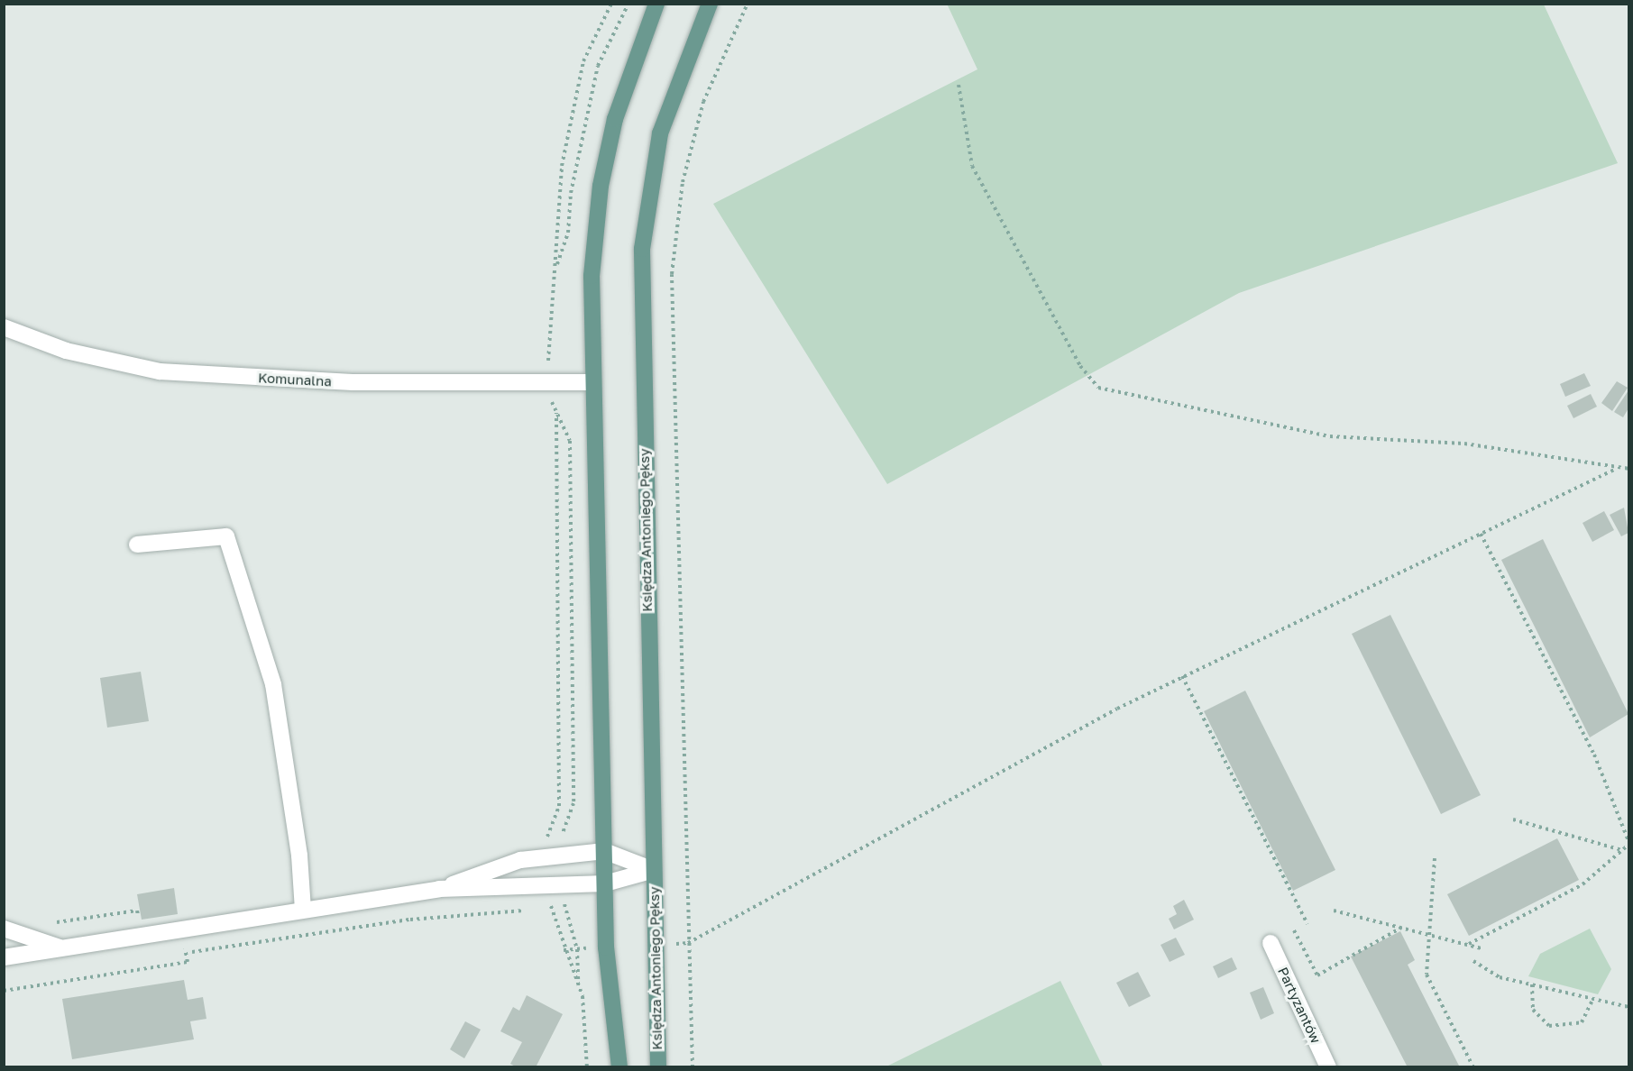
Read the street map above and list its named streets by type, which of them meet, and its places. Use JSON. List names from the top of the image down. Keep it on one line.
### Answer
{"streets":{"main road":["Księdza Antoniego Pęksy"],"street":["Komunalna","Partyzantów"]}}
